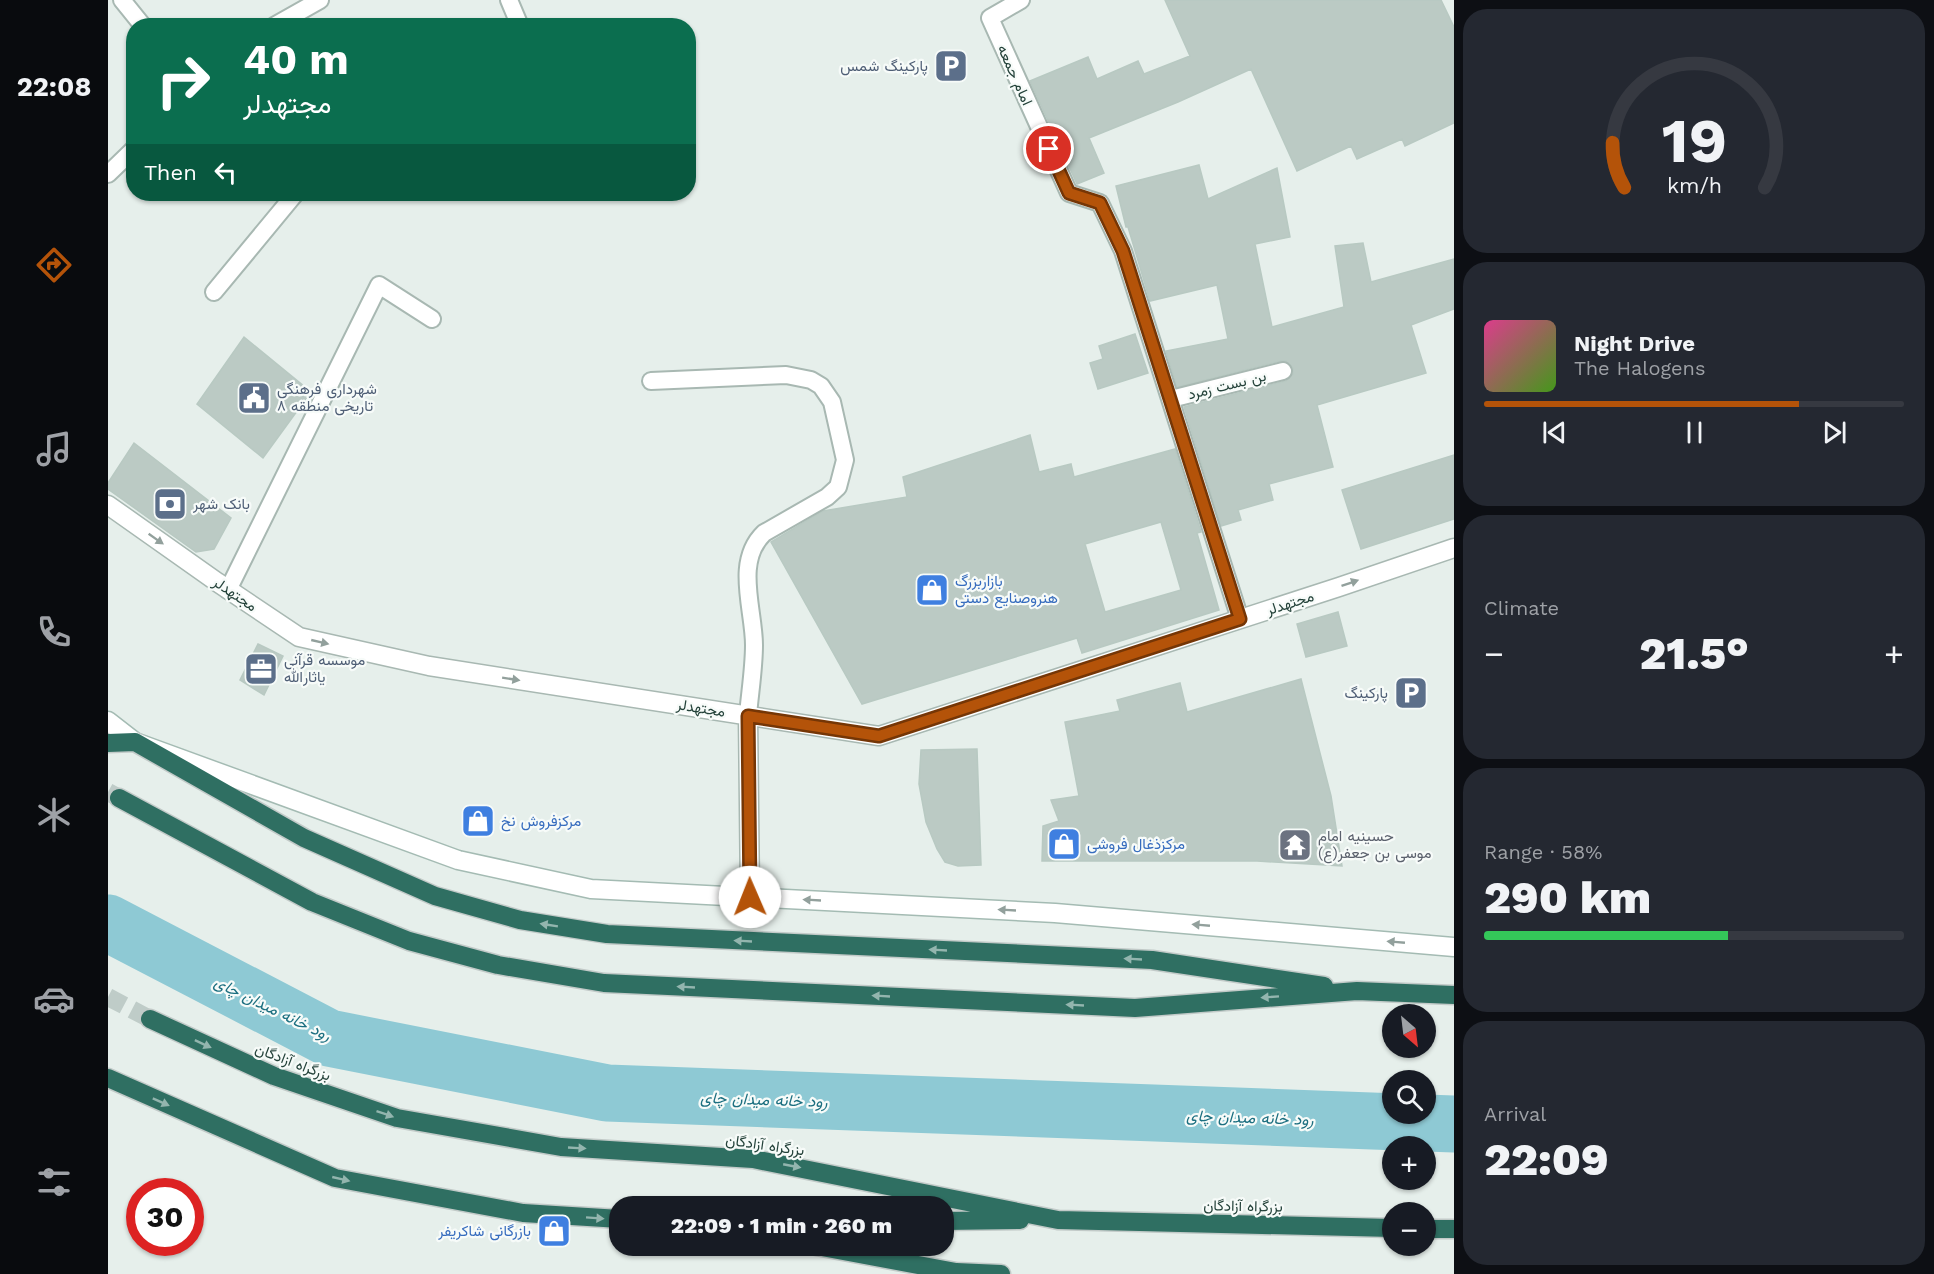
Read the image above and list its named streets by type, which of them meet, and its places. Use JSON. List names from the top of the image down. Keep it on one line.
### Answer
{"streets":{"highway":["بزرگراه آزادگان"],"street":["مجتهدلر"],"lane":["امام جمعه","بن بست زمرد"]},"crossings":[["امام جمعه","بن بست زمرد"],["امام جمعه","مجتهدلر"]],"one_way":["مجتهدلر"],"water":["رود خانه میدان چای"],"places":{"parking":["پارکینگ شمس","پارکینگ"],"public building":["شهرداری فرهنگی تاریخی منطقه ۸"],"bank":["بانک شهر"],"shop":["بازاربزرگ هنروصنایع دستی","مرکزفروش نخ","مرکزذغال فروشی","بازرگانی شاکریفر"],"office":["موسسه قرآنی یاثارالله"],"temple":["حسینیه امام موسی بن جعفر(ع)"]},"north":"bottom right","page":{"tabs":"22:08","turn":["40 m","مجتهدلر"],"then":"Then","song":["Night Drive","The Halogens"],"tile":["Climate",["Range · 58%","290 km"],["Arrival","22:09"]],"heat":["−","21.5°","+"],"map_buttons":["+","−"],"limit":"30","trip":"22:09 · 1 min · 260 m","gauge":["19","km/h"]}}
